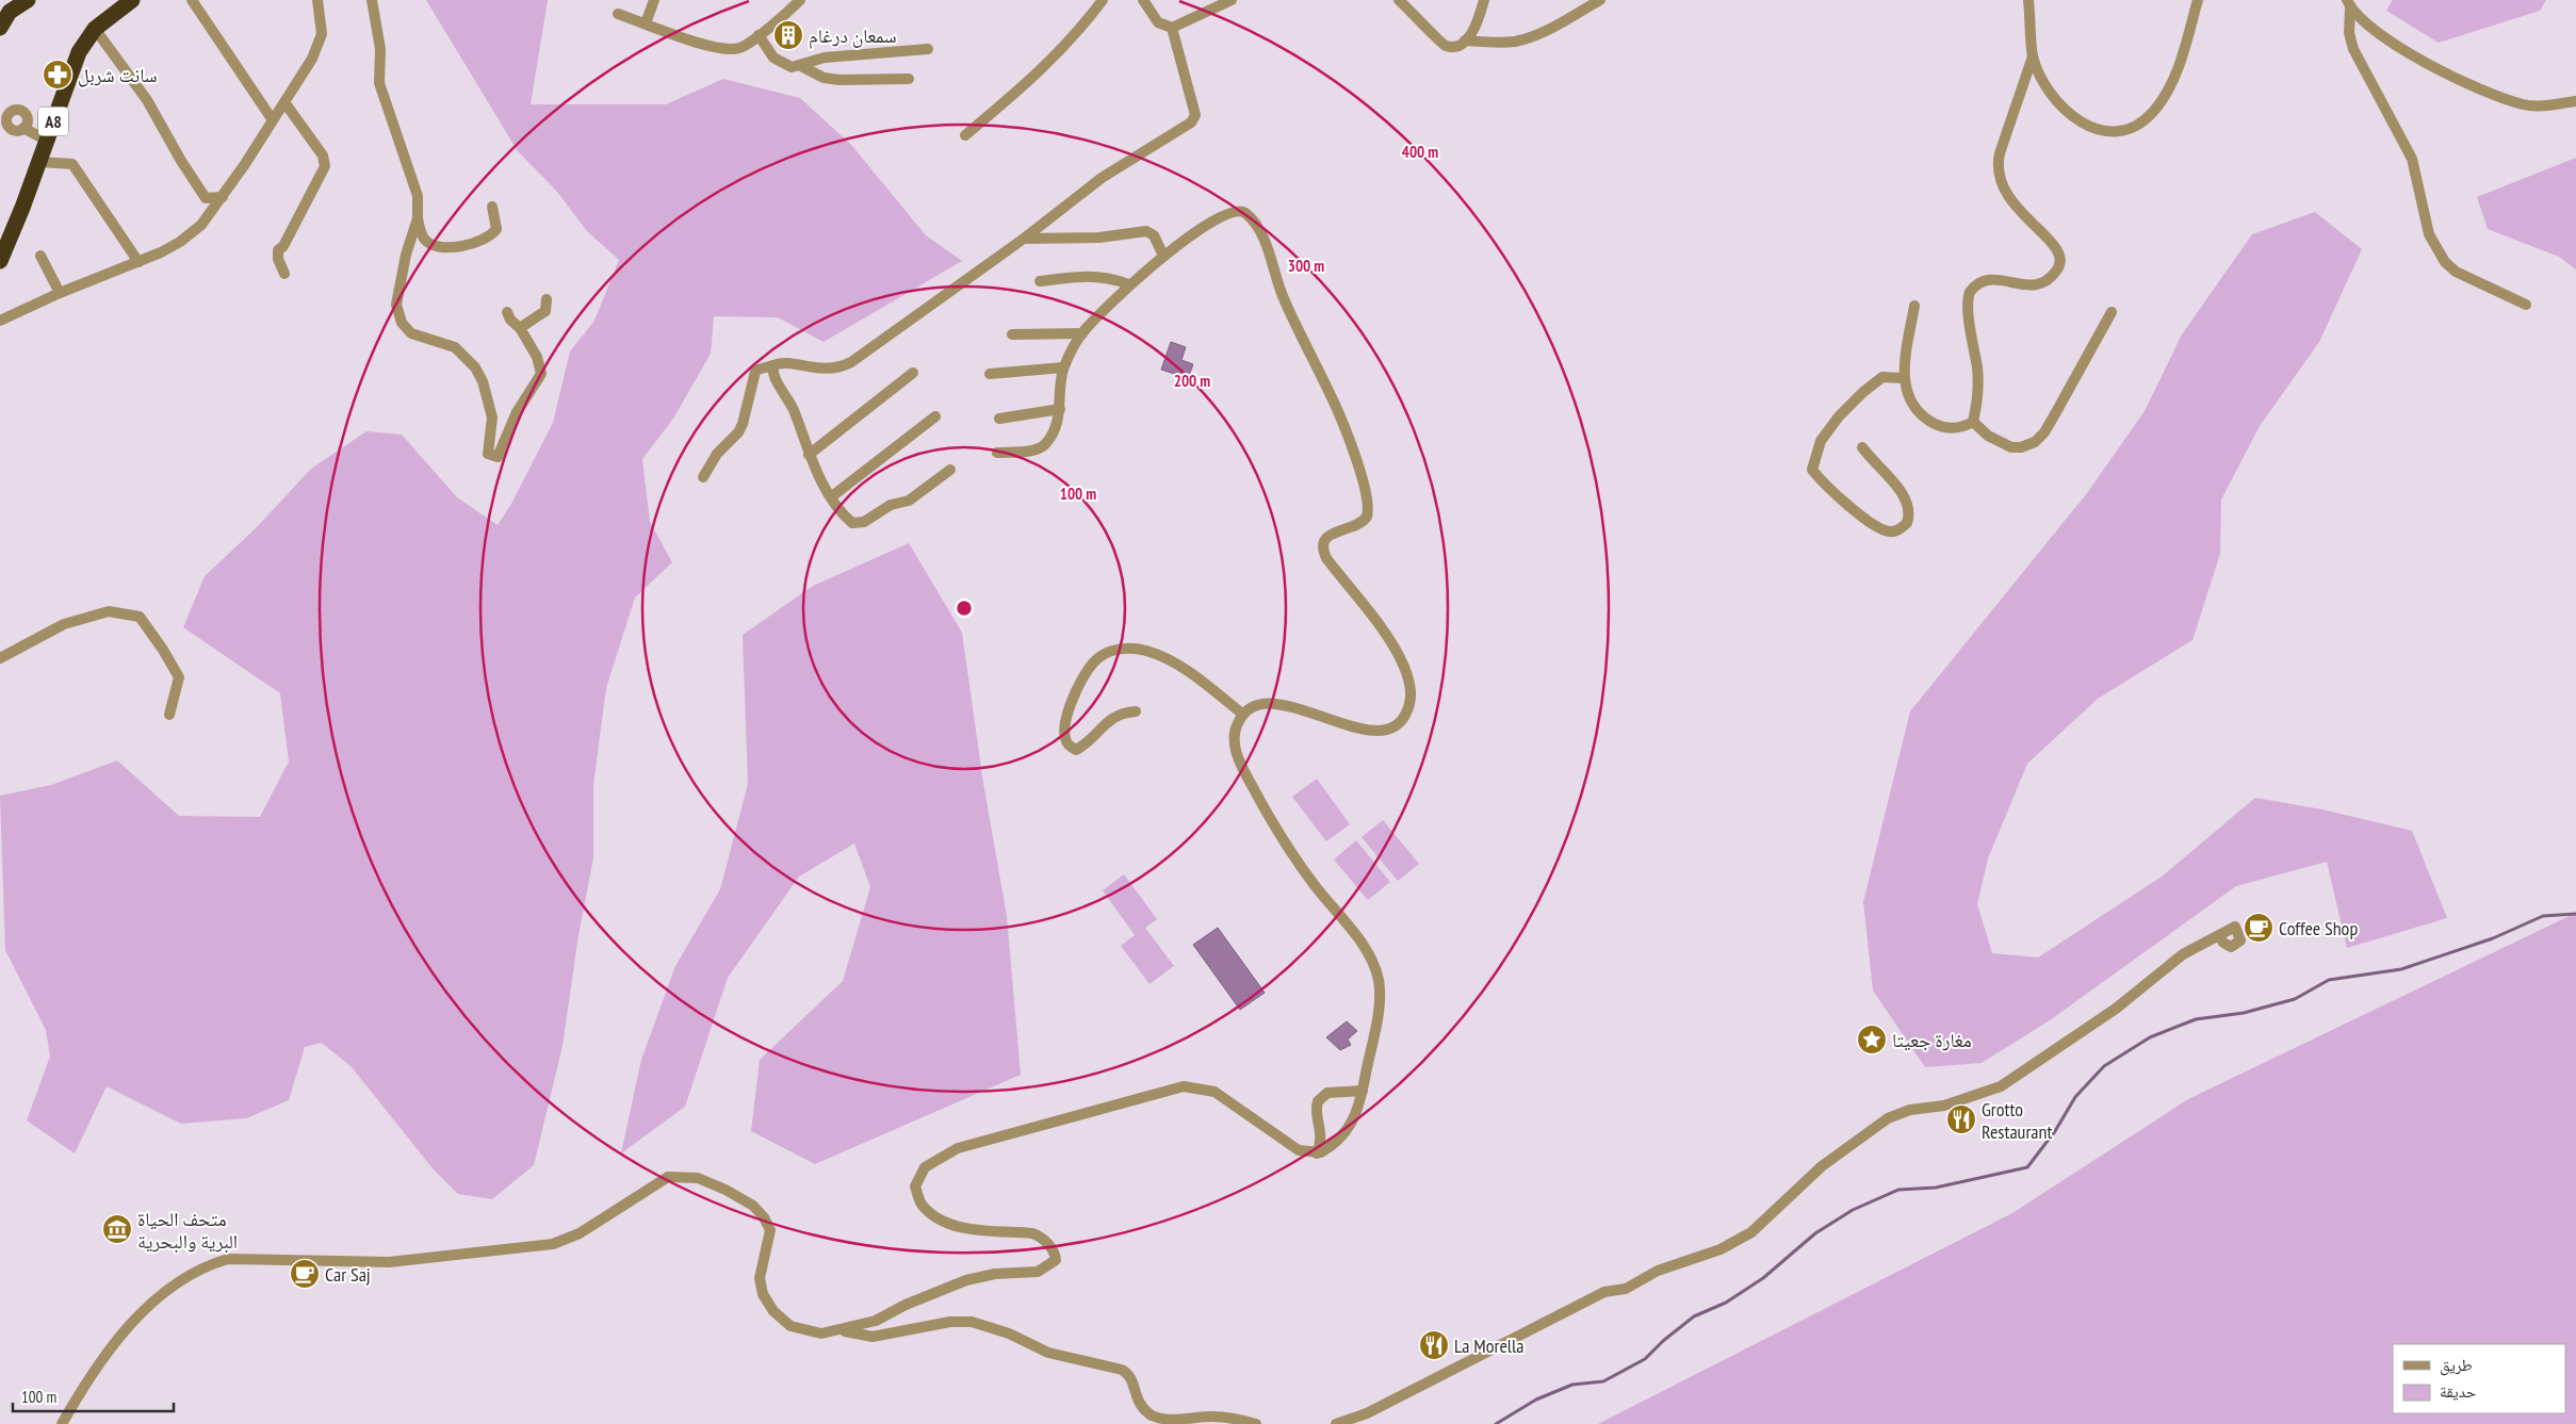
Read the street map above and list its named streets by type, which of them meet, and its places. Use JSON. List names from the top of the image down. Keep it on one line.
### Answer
{"streets":{"highway":["A8"]},"places":{"building":["سمعان درغام"],"pharmacy":["سانت شربل"],"cafe":["Coffee Shop","Car Saj"],"place":["مغارة جعيتا"],"restaurant":["Grotto Restaurant","La Morella"],"museum":["متحف الحياة البرية والبحرية"]},"legend":["طريق","حديقة"],"scale_bar":"100 m","rings":["400 m","300 m","200 m","100 m"]}
